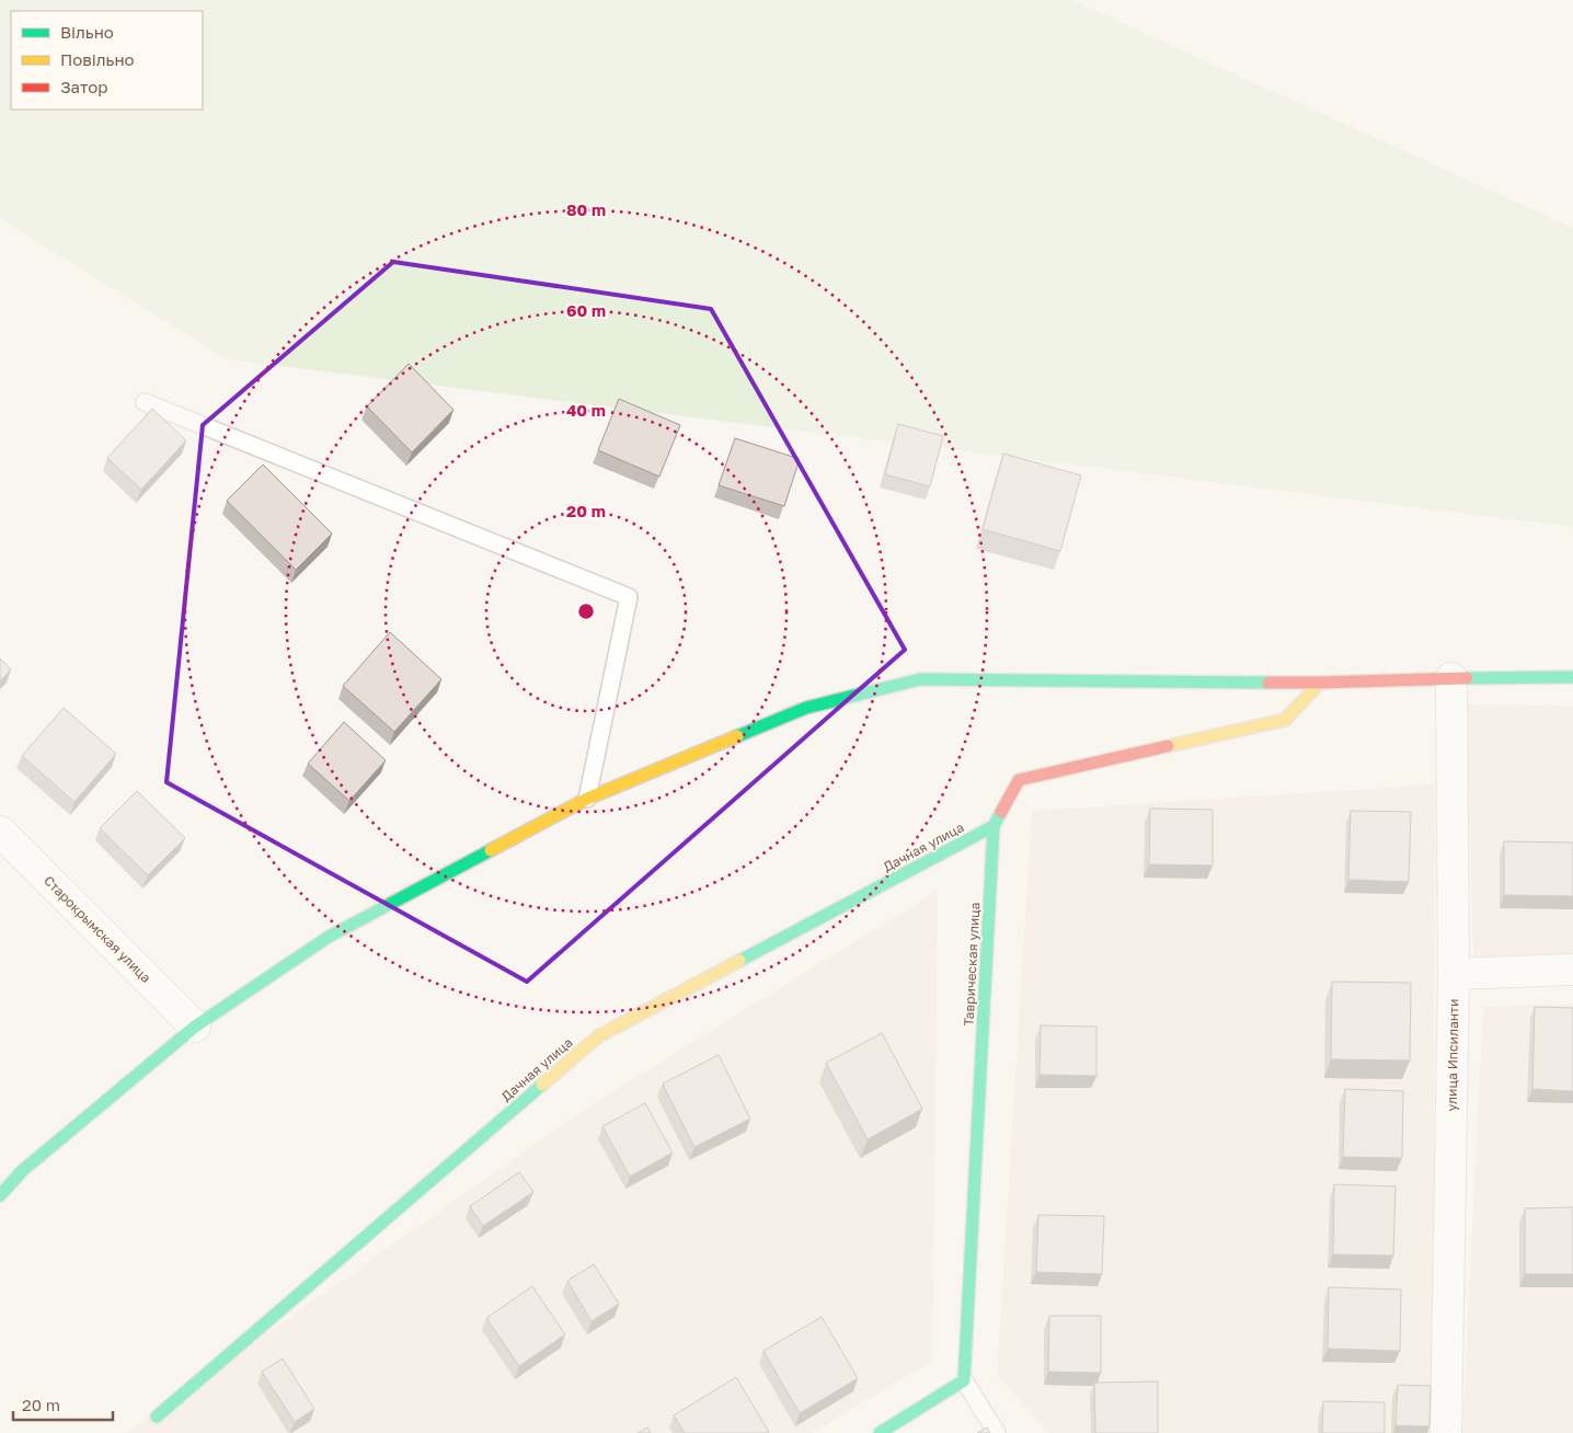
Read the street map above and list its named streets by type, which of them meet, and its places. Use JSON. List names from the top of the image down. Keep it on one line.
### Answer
{"streets":{"street":["Дачная улица","Старокрымская улица","Таврическая улица","улица Ипсиланти"]},"crossings":[["Дачная улица","Таврическая улица"]],"legend":["Вільно","Повільно","Затор"],"scale_bar":"20 m","rings":["80 m","60 m","40 m","20 m"]}
